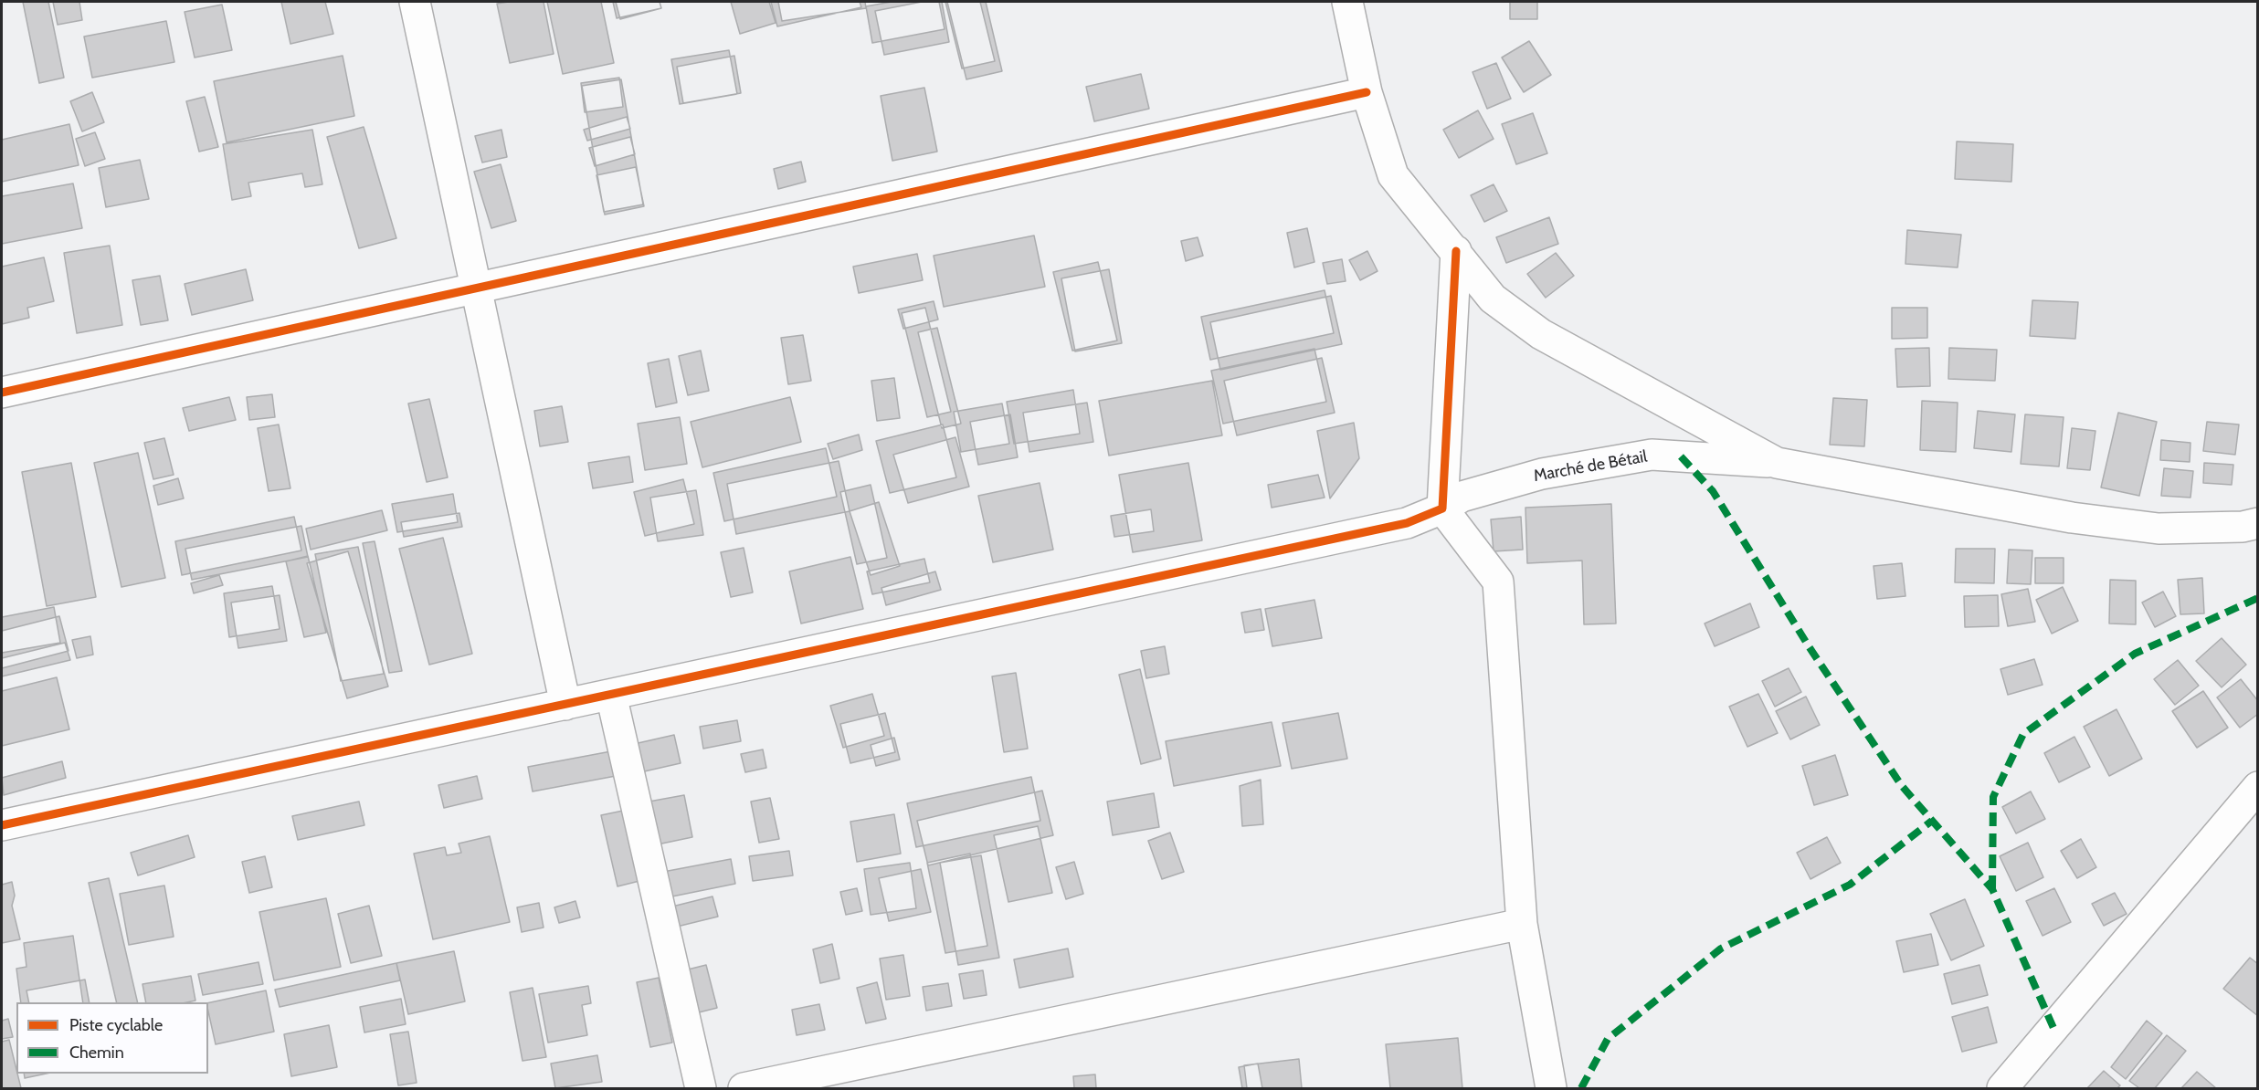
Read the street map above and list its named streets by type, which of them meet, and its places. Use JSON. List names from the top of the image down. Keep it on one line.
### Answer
{"streets":{"street":["Marché de Bétail"]},"legend":["Piste cyclable","Chemin"]}
